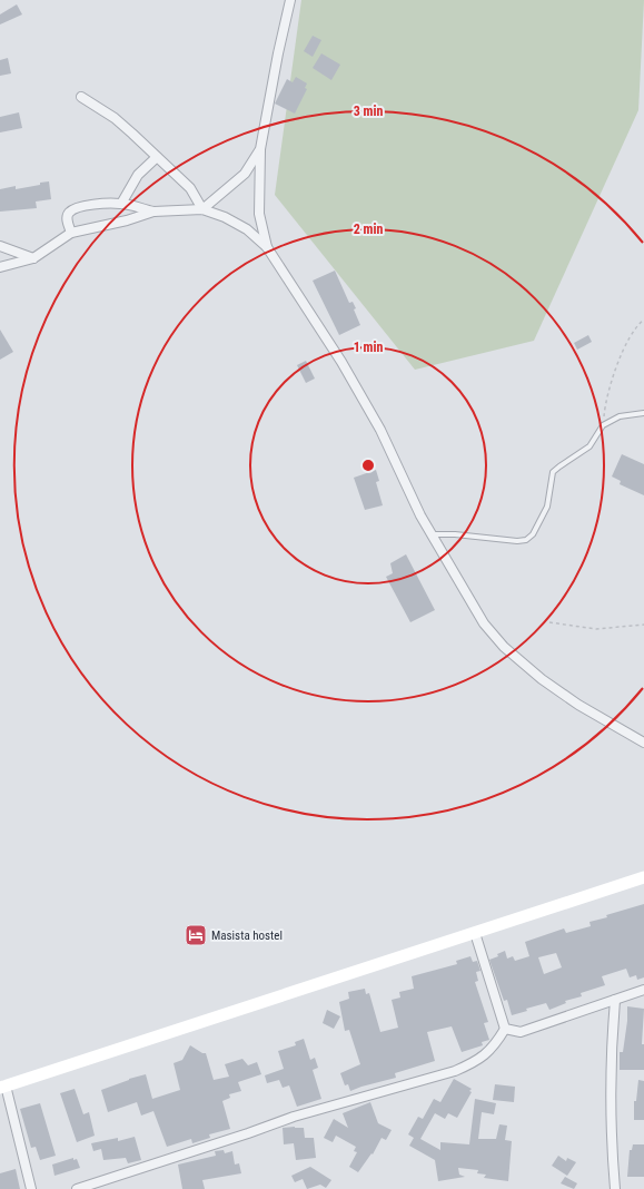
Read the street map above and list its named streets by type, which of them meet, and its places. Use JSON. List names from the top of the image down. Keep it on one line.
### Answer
{"places":{"hotel":["Masista hostel"]},"rings":["3 min","2 min","1 min"]}
